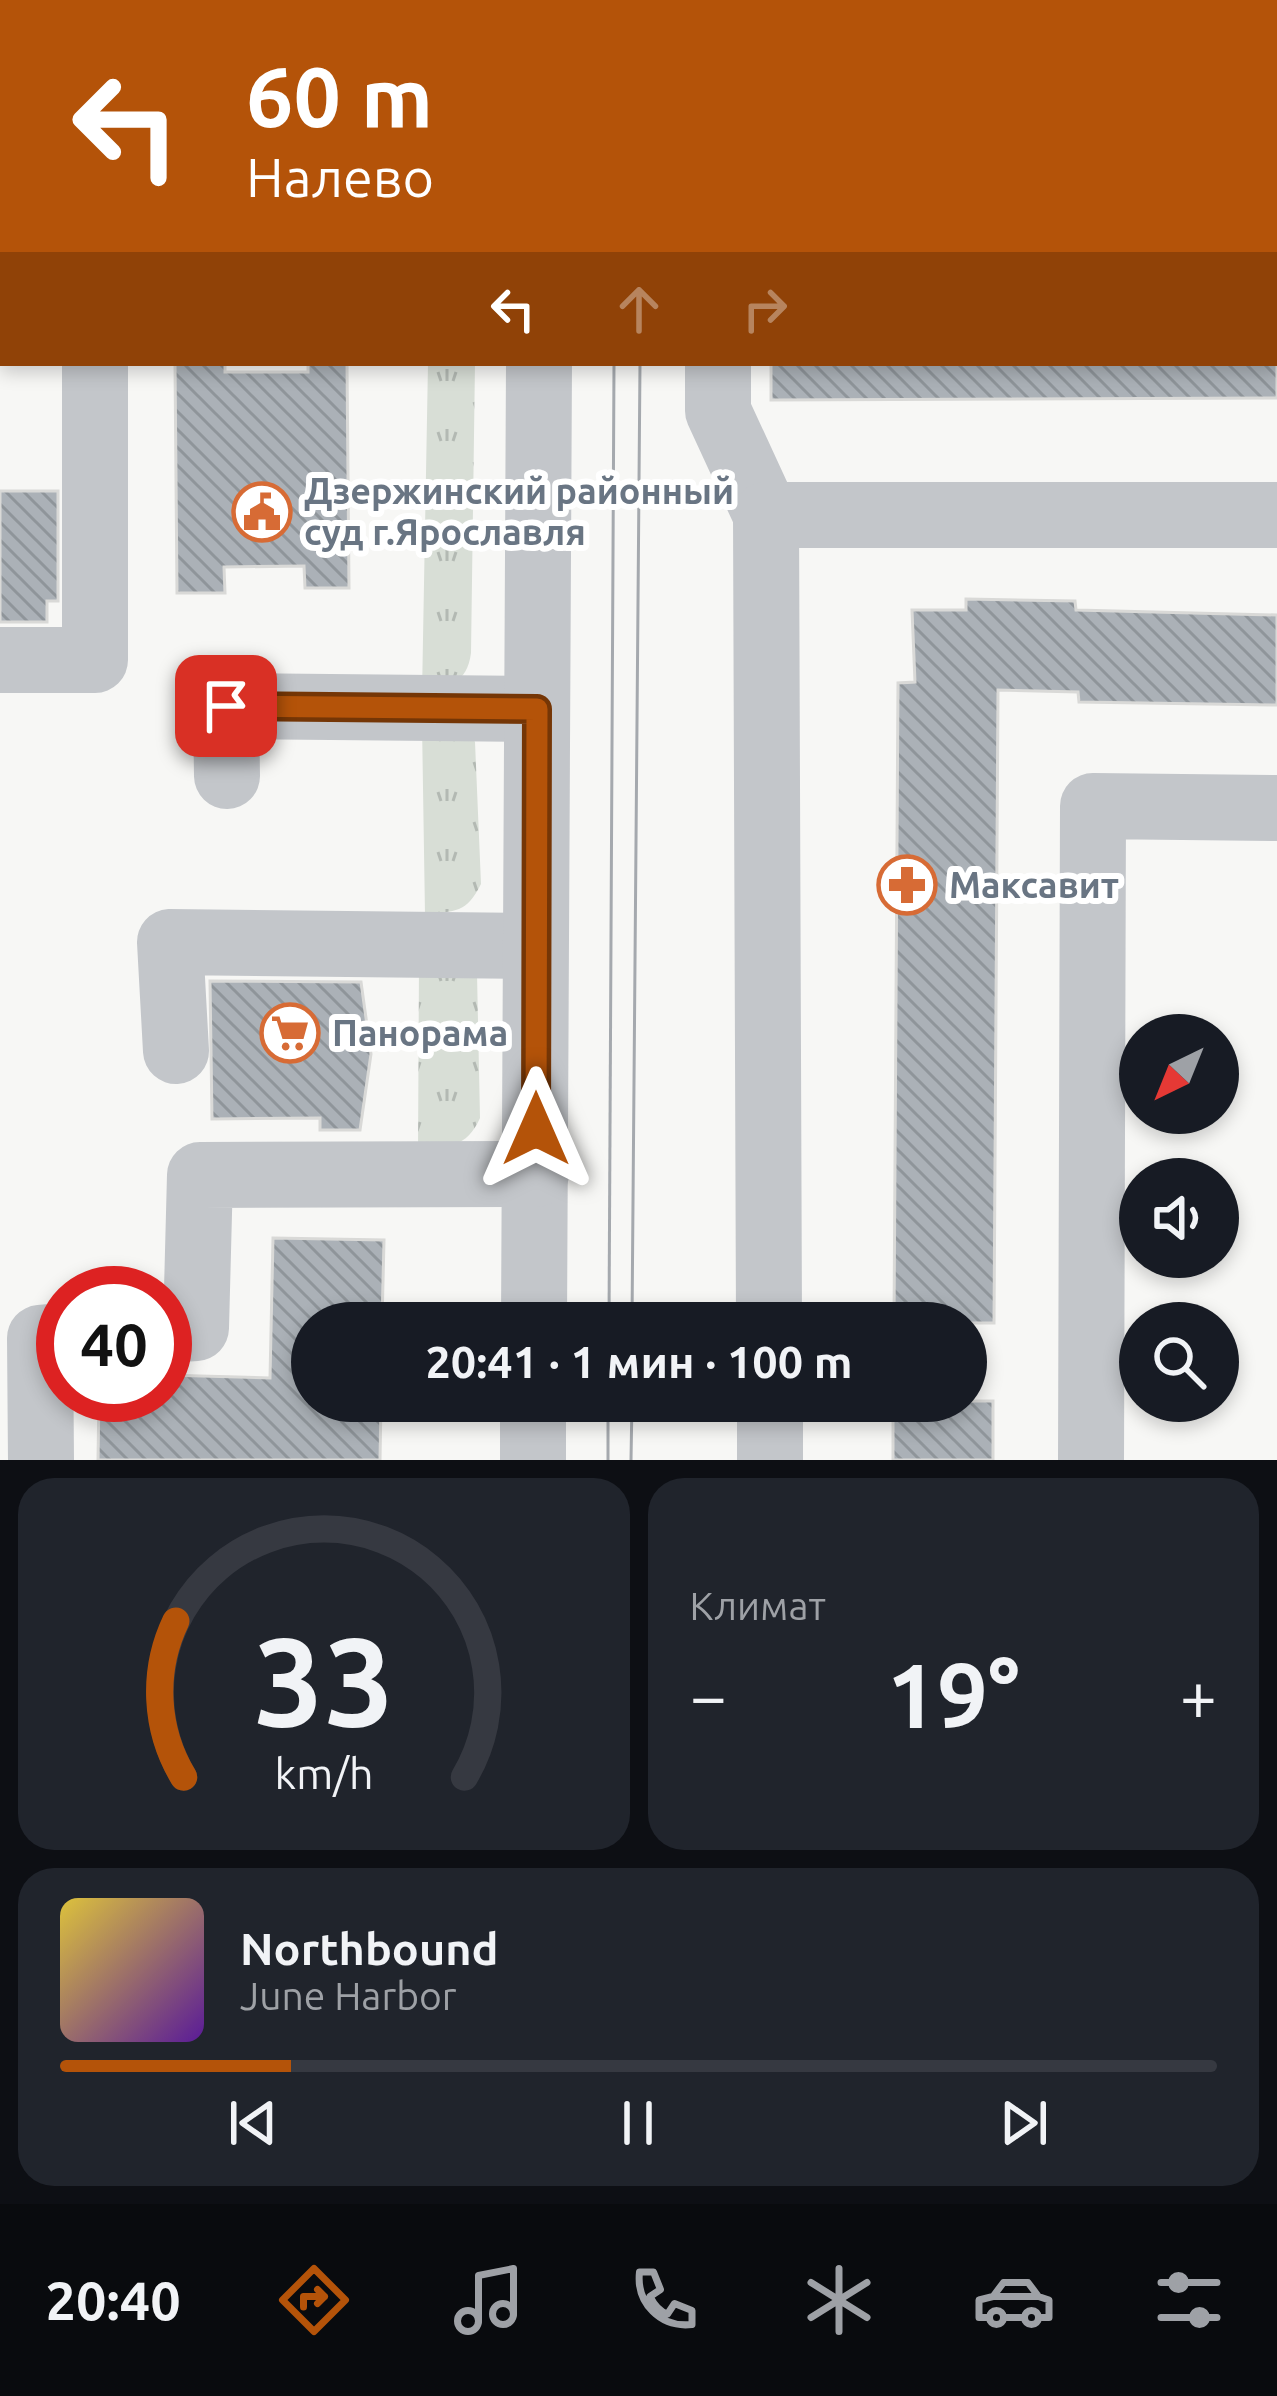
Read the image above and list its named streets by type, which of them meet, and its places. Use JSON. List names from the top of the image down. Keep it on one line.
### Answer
{"places":{"public building":["Дзержинский районный суд г.Ярославля"],"pharmacy":["Максавит"],"supermarket":["Панорама"]},"north":"bottom left","page":{"turn":["60 m","Налево"],"limit":"40","trip":"20:41 · 1 мин · 100 m","tile":"Климат","heat":["−","19°","+"],"song":["Northbound","June Harbor"],"tabs":"20:40","gauge":["33","km/h"]}}
